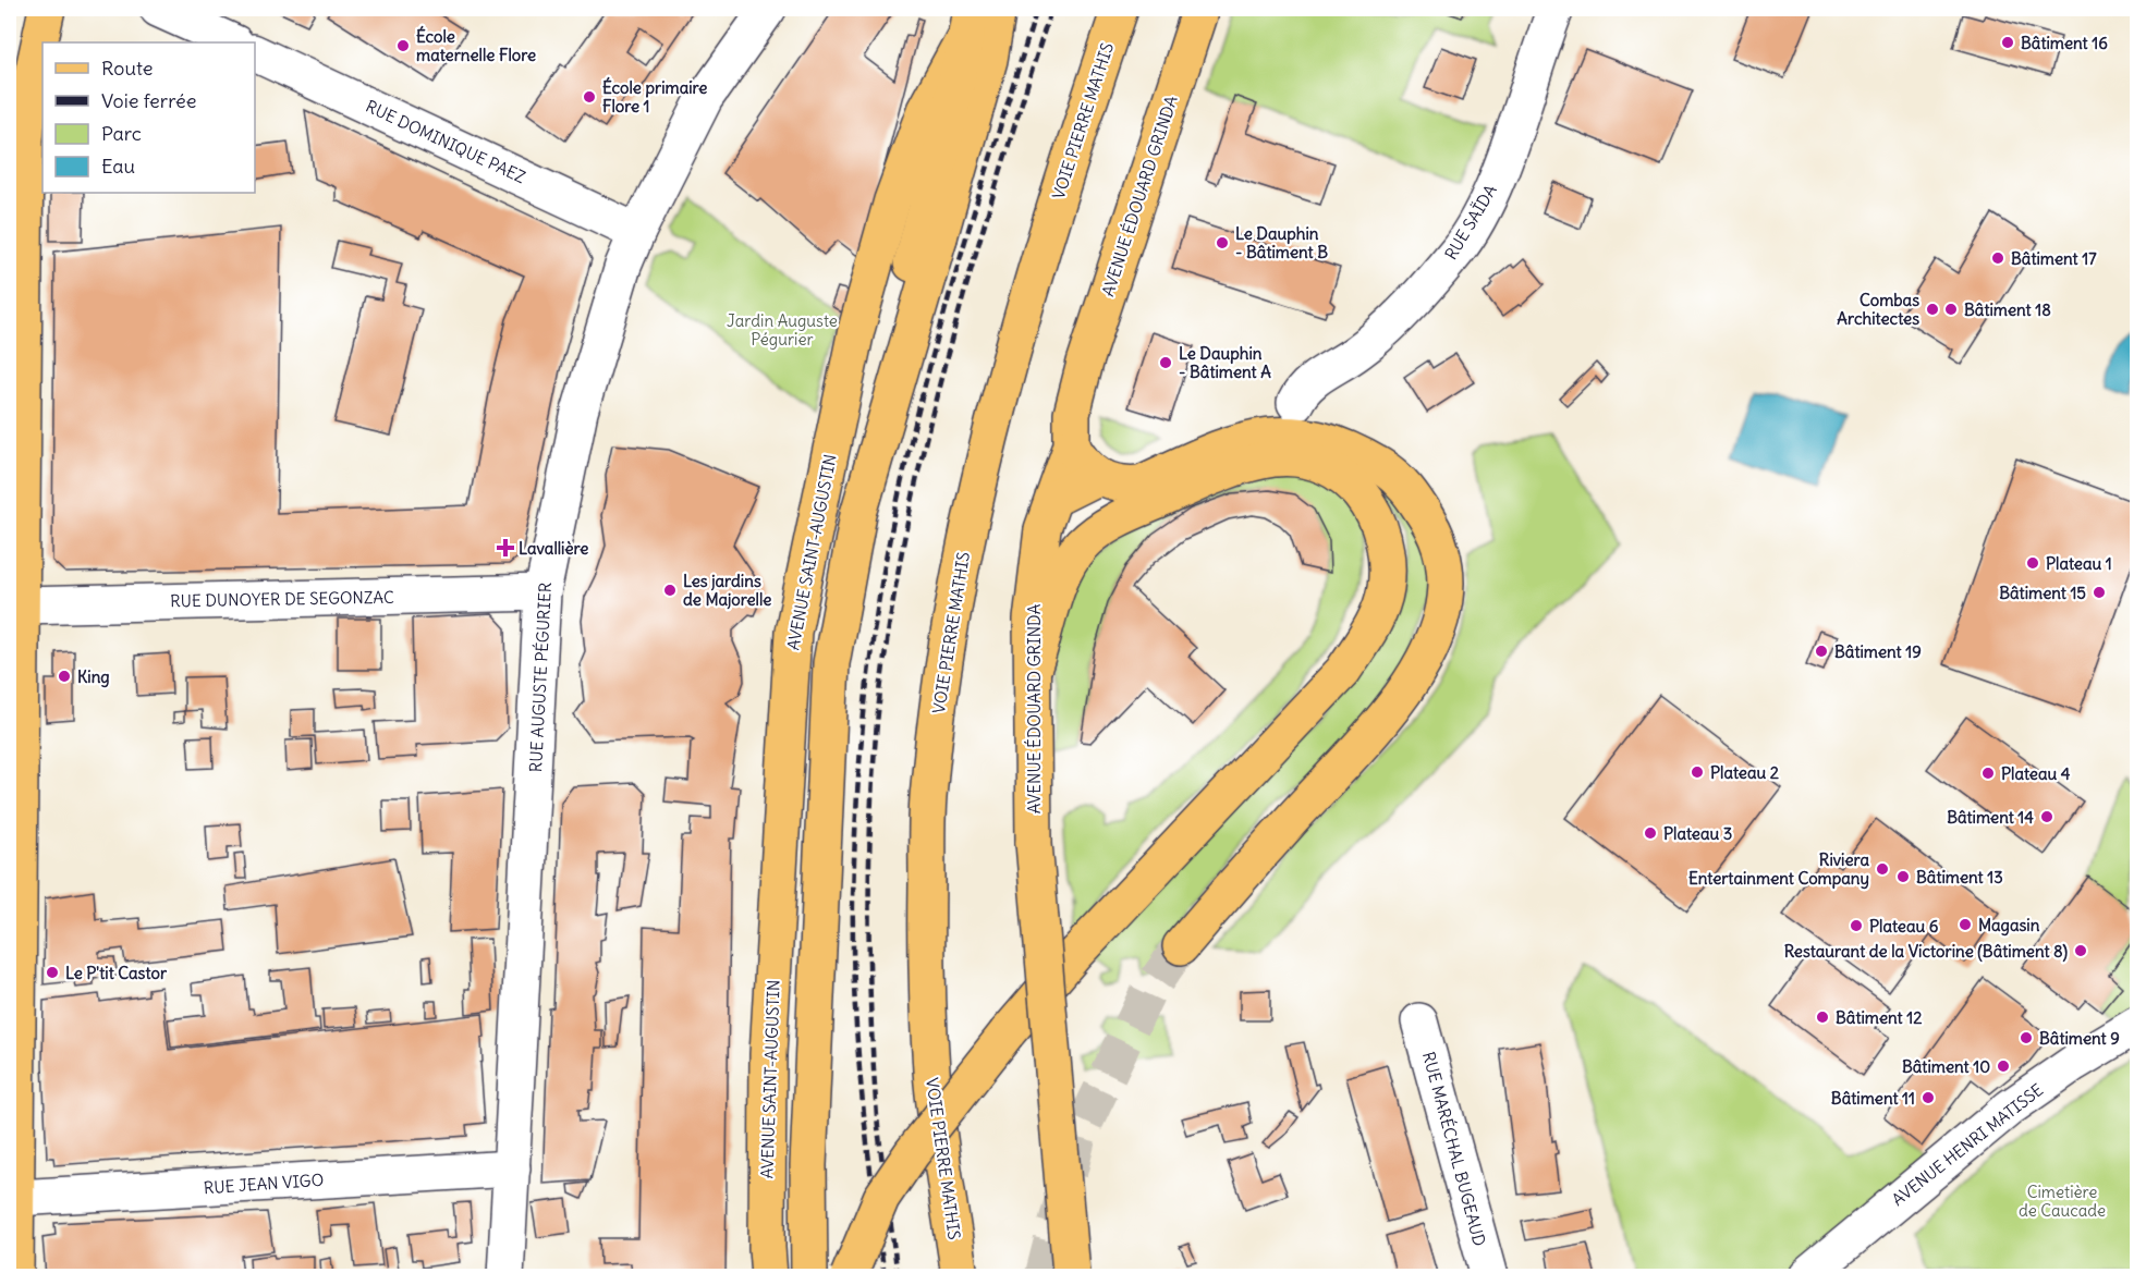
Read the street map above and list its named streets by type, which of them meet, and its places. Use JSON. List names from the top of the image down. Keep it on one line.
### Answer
{"streets":{"main road":["VOIE PIERRE MATHIS","AVENUE ÉDOUARD GRINDA","AVENUE SAINT-AUGUSTIN"],"street":["RUE DOMINIQUE PAEZ","RUE SAÏDA","RUE DUNOYER DE SEGONZAC","RUE AUGUSTE PÉGURIER","AVENUE HENRI MATISSE","RUE MARÉCHAL BUGEAUD","RUE JEAN VIGO"]},"crossings":[["RUE DOMINIQUE PAEZ","RUE AUGUSTE PÉGURIER"],["RUE DUNOYER DE SEGONZAC","RUE AUGUSTE PÉGURIER"],["RUE AUGUSTE PÉGURIER","RUE JEAN VIGO"]],"parks":["Jardin Auguste Pégurier","Cimetière de Caucade"],"places":{"other":["Bâtiment 16","École maternelle Flore","École primaire Flore 1","Le Dauphin - Bâtiment B","Bâtiment 17","Combas Architectes","Bâtiment 18","Le Dauphin - Bâtiment A","Plateau 1","Les jardins de Majorelle","Bâtiment 15","Bâtiment 19","King","Plateau 2","Plateau 4","Bâtiment 14","Plateau 3","Riviera Entertainment Company","Bâtiment 13","Magasin","Plateau 6","Restaurant de la Victorine (Bâtiment 8)","Le P'tit Castor","Bâtiment 12","Bâtiment 9","Bâtiment 10","Bâtiment 11"],"health":["Lavallière"]},"legend":["Route","Voie ferrée","Parc","Eau"]}
